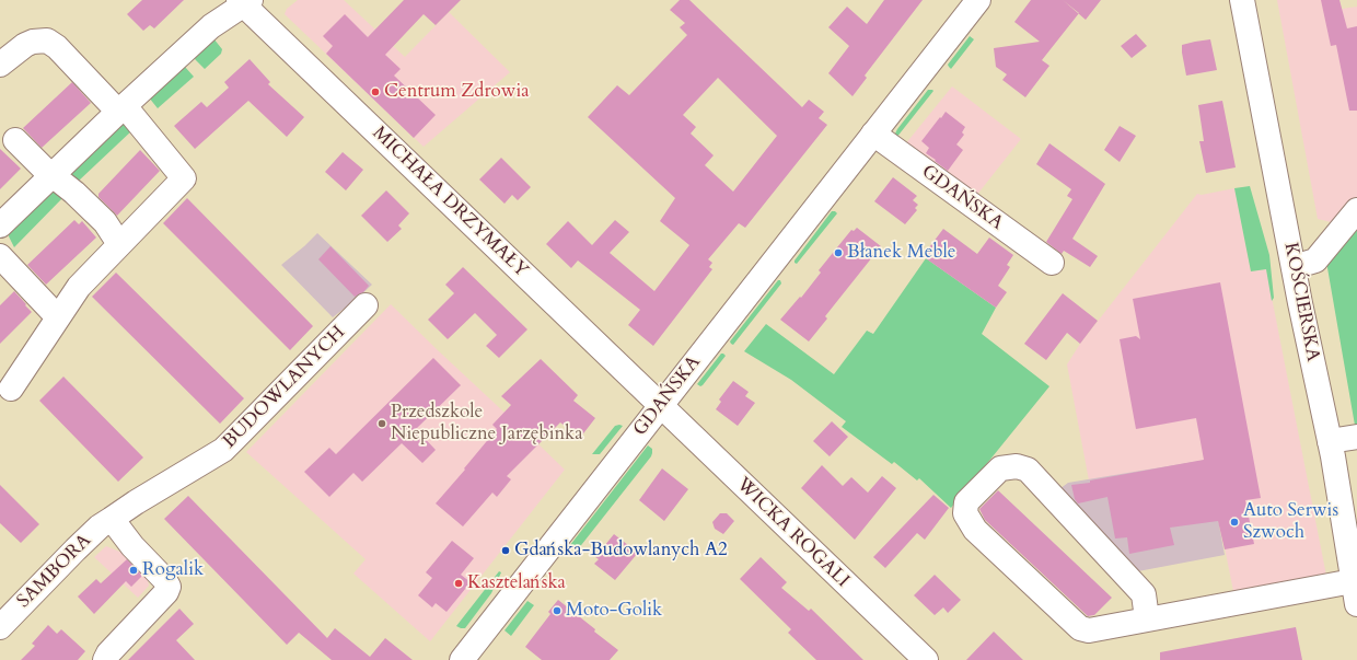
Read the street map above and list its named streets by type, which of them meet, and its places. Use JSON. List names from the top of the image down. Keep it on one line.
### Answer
{"streets":{"street":["GDAŃSKA","MICHAŁA DRZYMAŁY","KOŚCIERSKA","BUDOWLANYCH","WICKA ROGALI","SAMBORA"]},"crossings":[["GDAŃSKA","MICHAŁA DRZYMAŁY"],["GDAŃSKA","WICKA ROGALI"],["MICHAŁA DRZYMAŁY","WICKA ROGALI"],["BUDOWLANYCH","SAMBORA"]],"places":["Centrum Zdrowia","Błanek Meble","Przedszkole Niepubliczne Jarzębinka","Auto Serwis Szwoch","Gdańska-Budowlanych A2","Rogalik","Kasztelańska","Moto-Golik"]}
